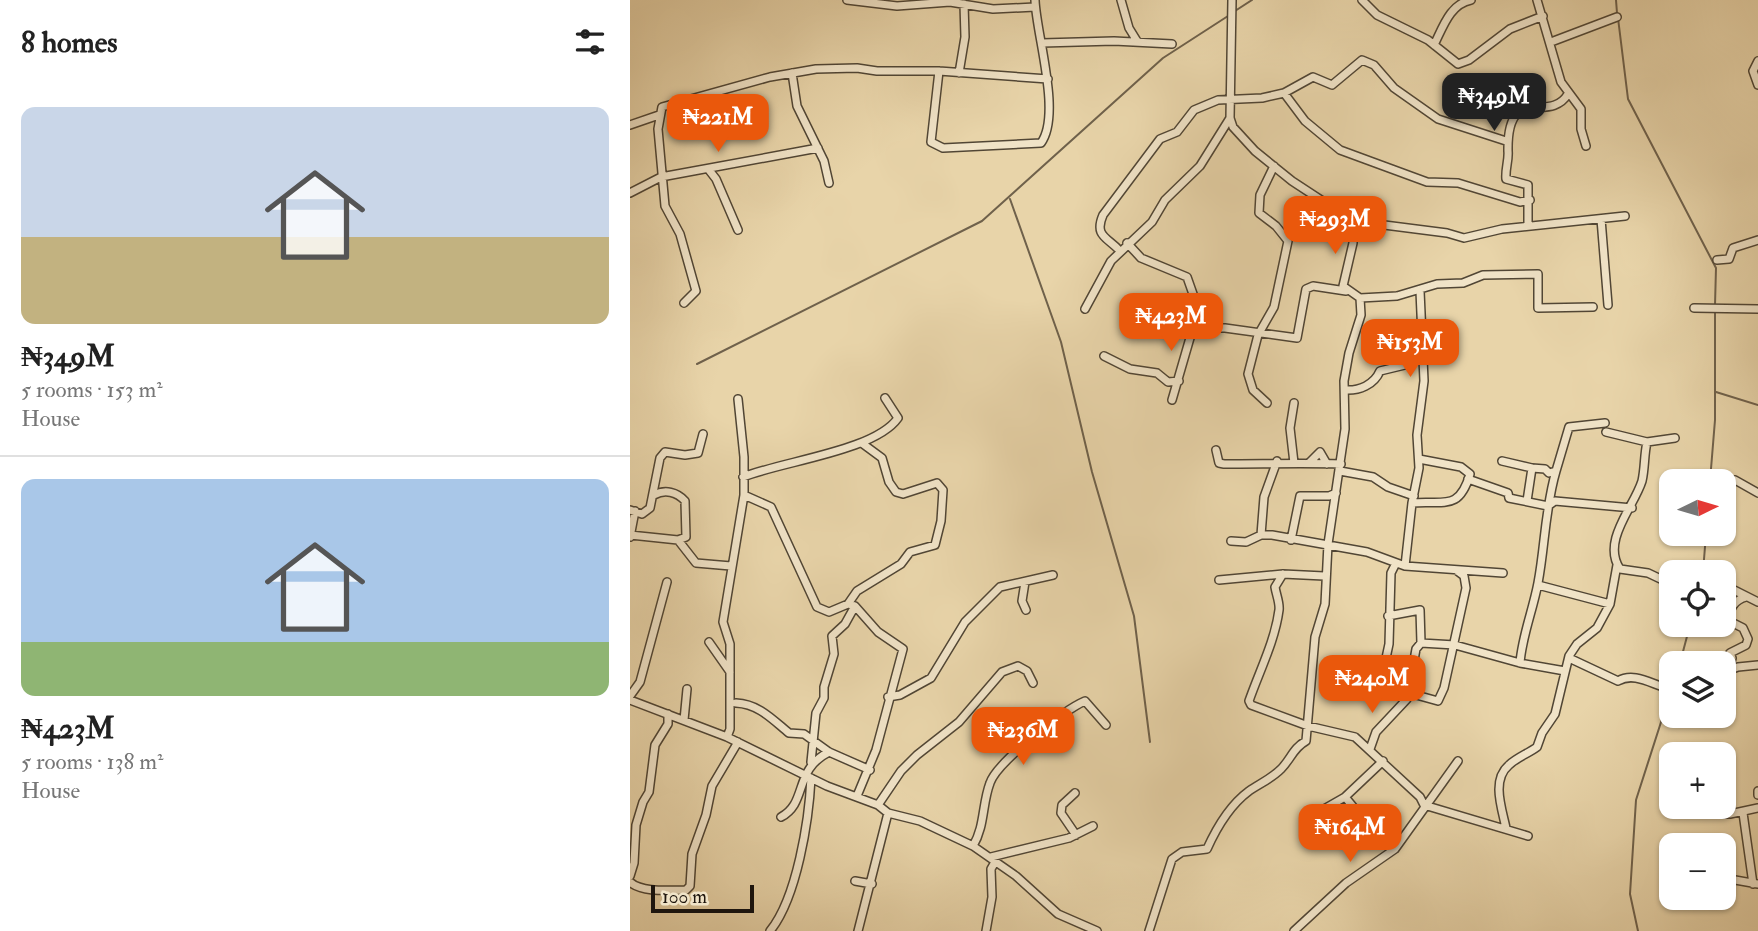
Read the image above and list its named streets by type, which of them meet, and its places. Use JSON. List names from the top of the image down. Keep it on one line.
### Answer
{"scale_bar":"100 m","north":"right","page":{"heading":"8 homes","price":["₦349M","₦221M","₦293M","₦423M","₦153M","₦240M","₦236M","₦164M"],"list":[{"name":"₦349M","note":"5 rooms · 153 m² · House"},{"name":"₦423M","note":"5 rooms · 138 m² · House"}],"map_buttons":["+","−"],"scale":"100 m"}}
